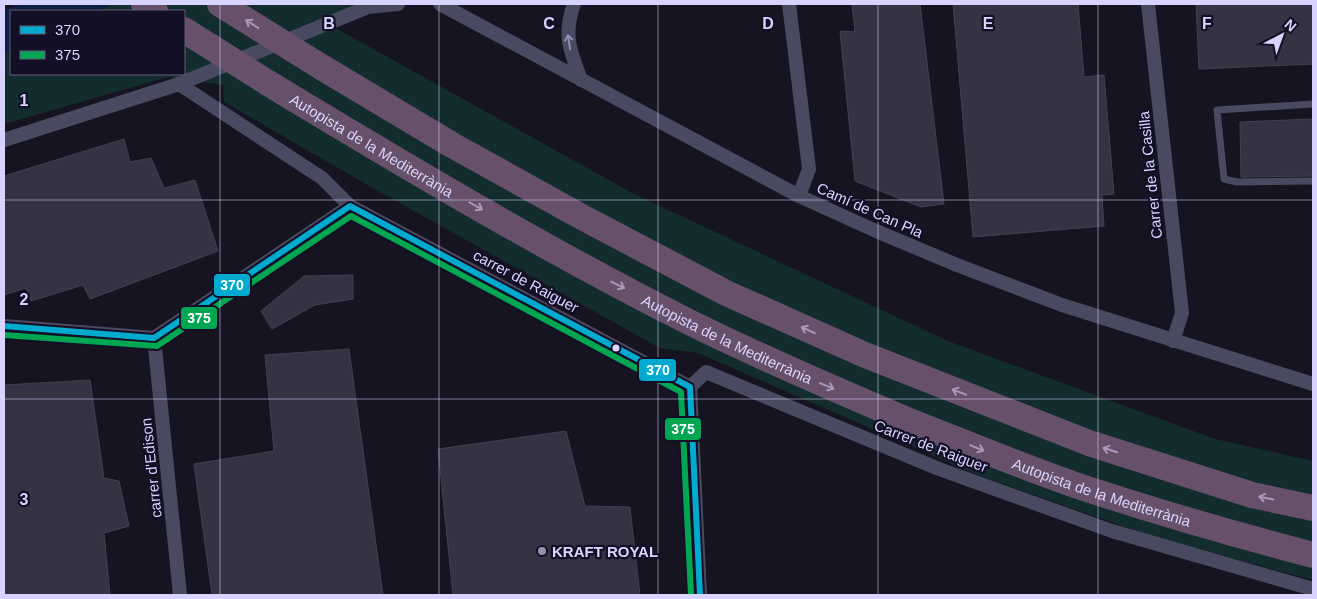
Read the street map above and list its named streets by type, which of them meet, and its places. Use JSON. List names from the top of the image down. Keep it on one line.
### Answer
{"streets":{"highway":["Autopista de la Mediterrània"],"street":["Carrer de la Casilla","Camí de Can Pla","carrer de Raiguer","Carrer de Raiguer","carrer d'Edison"]},"crossings":[["Carrer de la Casilla","Camí de Can Pla"],["carrer de Raiguer","Carrer de Raiguer"]],"places":["KRAFT ROYAL"],"lines":["transit line 370","transit line 375"],"legend":["370","375"],"north":"top right","grid":{"columns":["B","C","D","E","F"],"rows":["1","2","3"]}}
